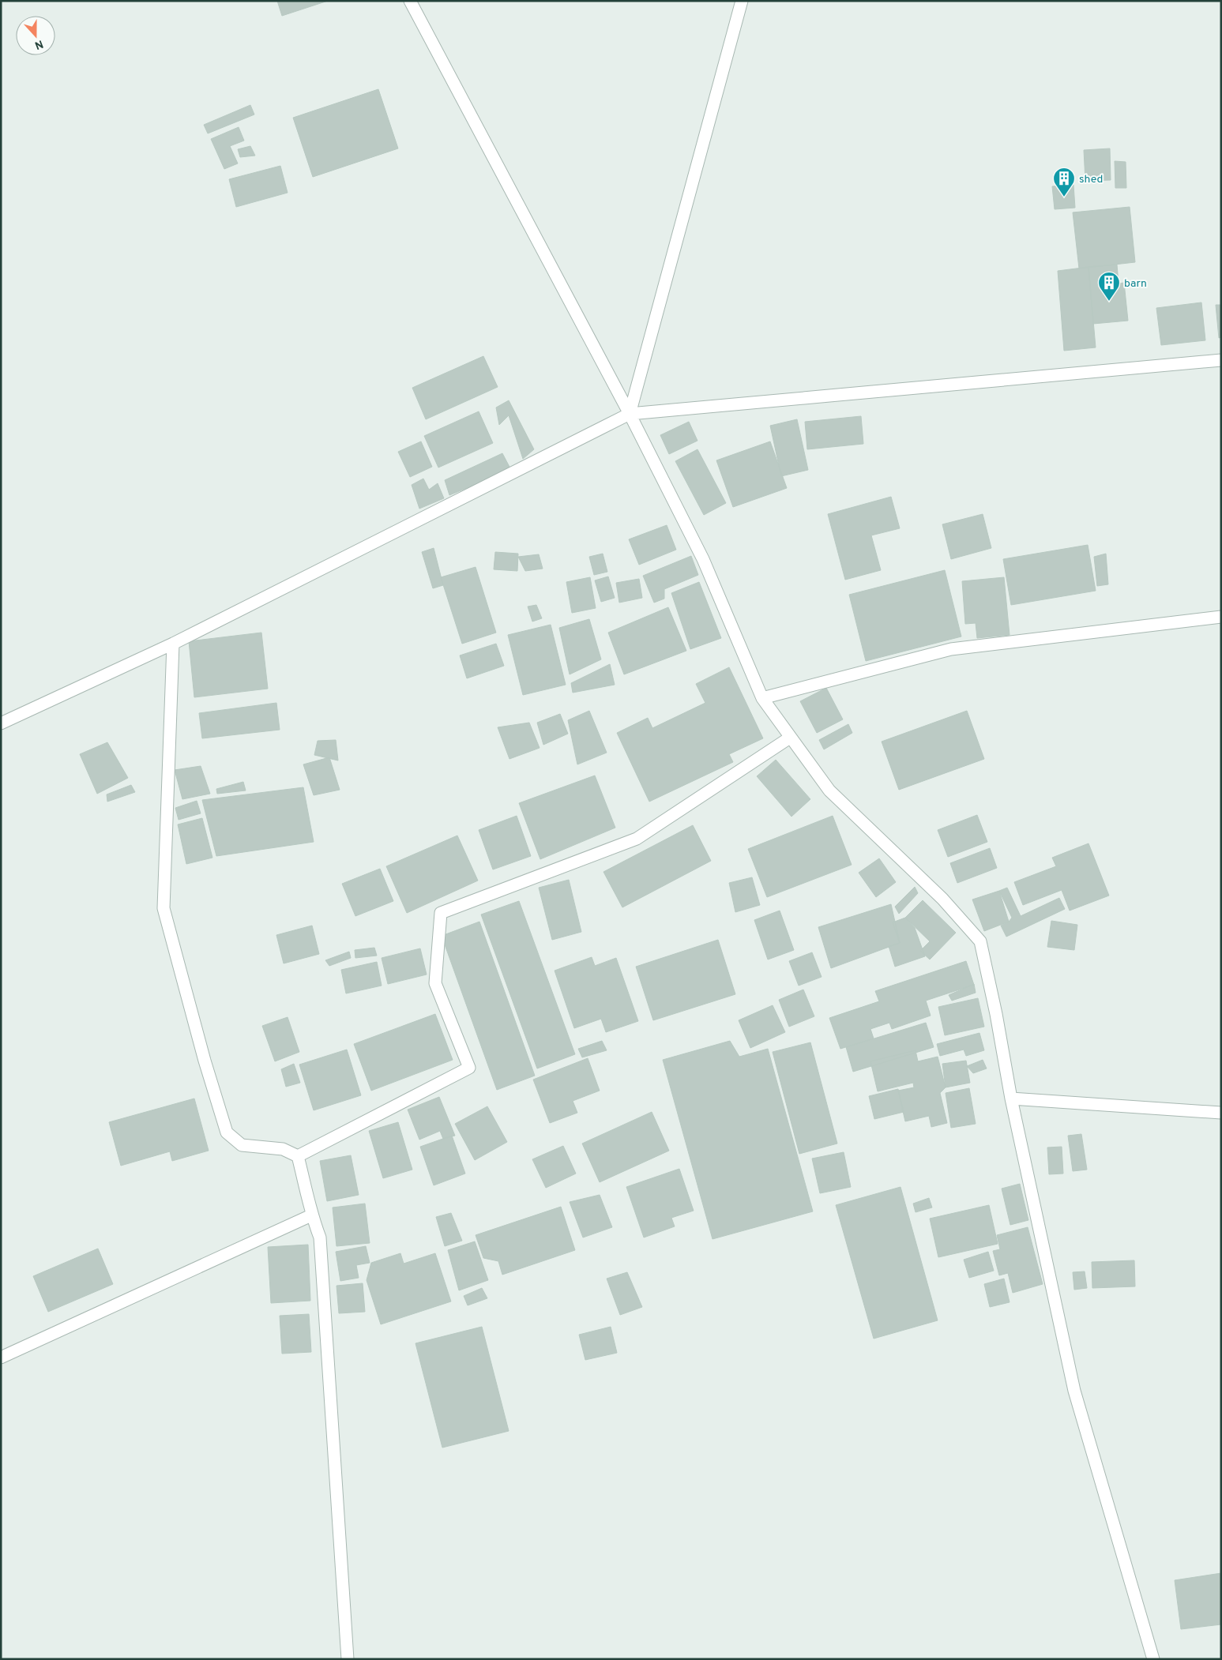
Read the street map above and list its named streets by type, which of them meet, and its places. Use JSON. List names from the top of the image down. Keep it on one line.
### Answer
{"places":{"building":["shed","barn"]},"north":"bottom"}
